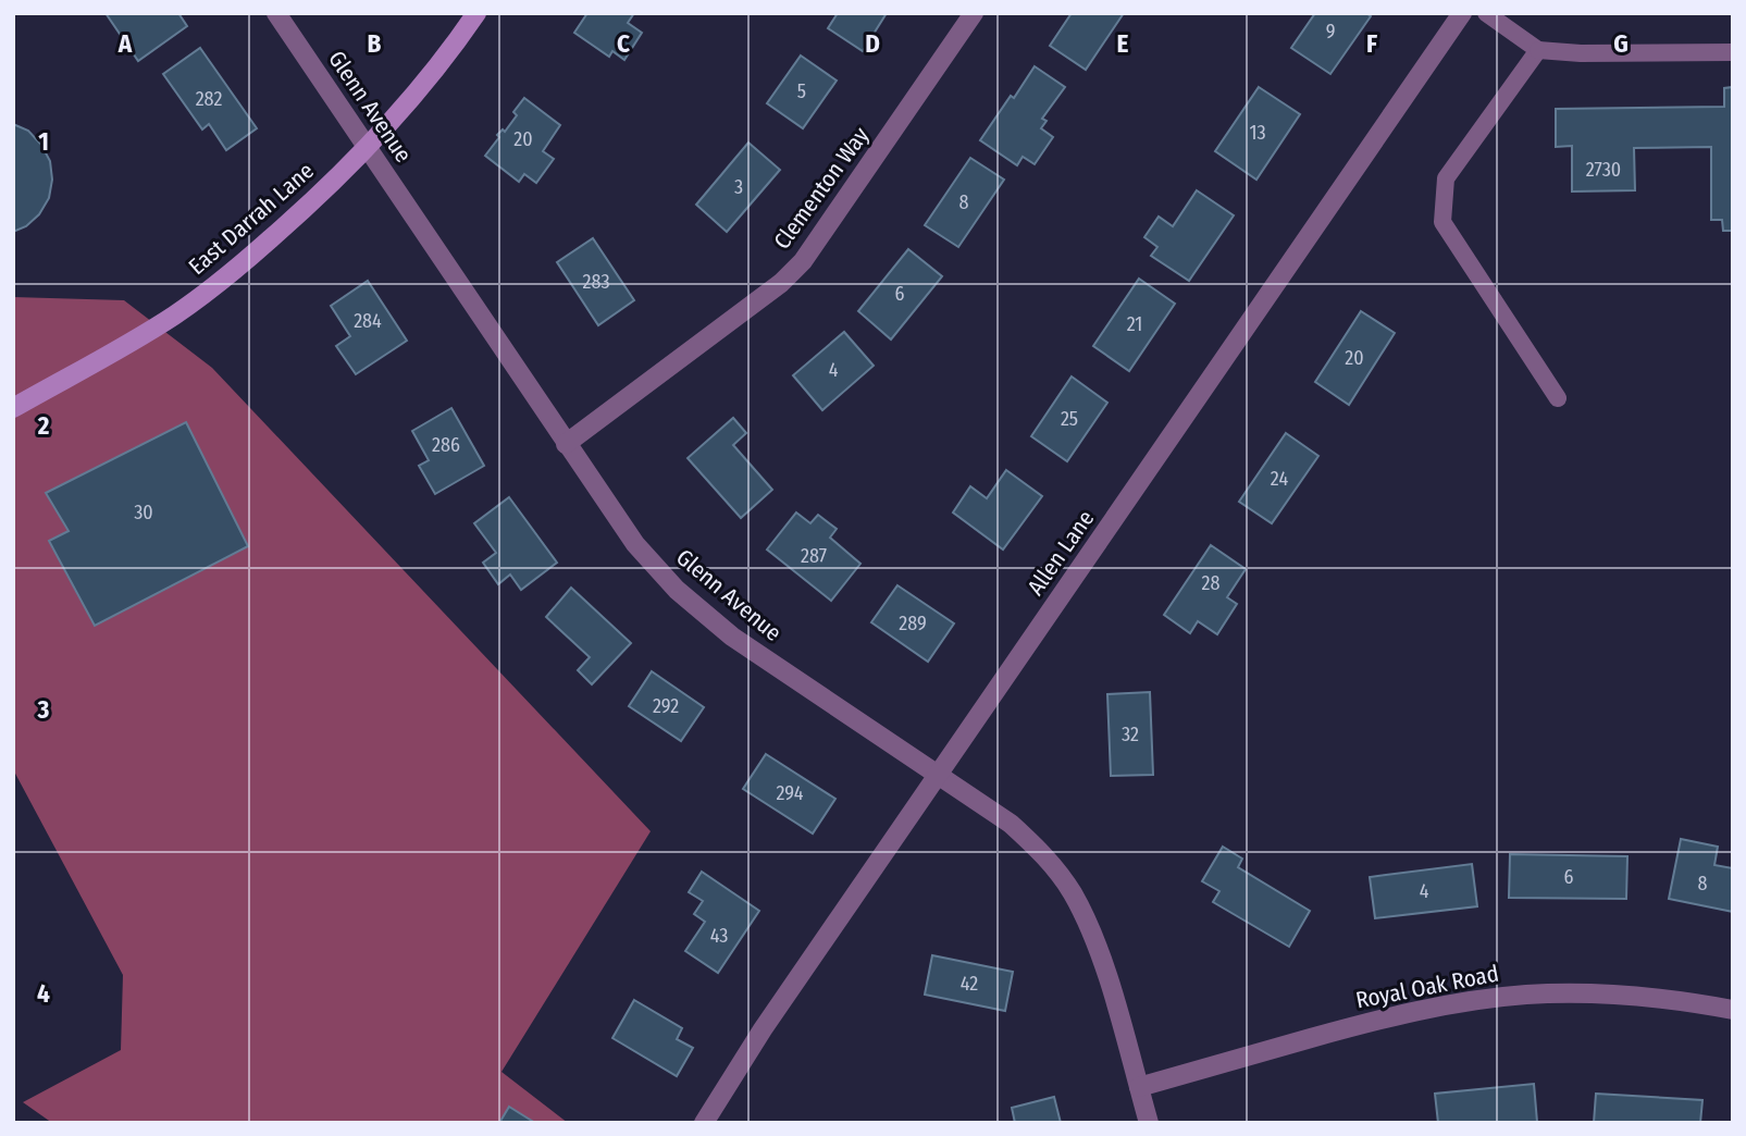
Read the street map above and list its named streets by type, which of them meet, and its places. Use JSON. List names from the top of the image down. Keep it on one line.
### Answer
{"streets":{"street":["Glenn Avenue","Clementon Way","East Darrah Lane","Allen Lane","Royal Oak Road"]},"crossings":[["Glenn Avenue","Clementon Way"],["Glenn Avenue","East Darrah Lane"],["Glenn Avenue","Allen Lane"],["Glenn Avenue","Royal Oak Road"]],"house_numbers":["9","5","282","13","20","2730","3","8","283","6","284","21","20","4","25","286","24","30","287","28","289","292","32","294","6","8","4","43","42"],"grid":{"columns":["A","B","C","D","E","F","G"],"rows":["1","2","3","4"]}}
